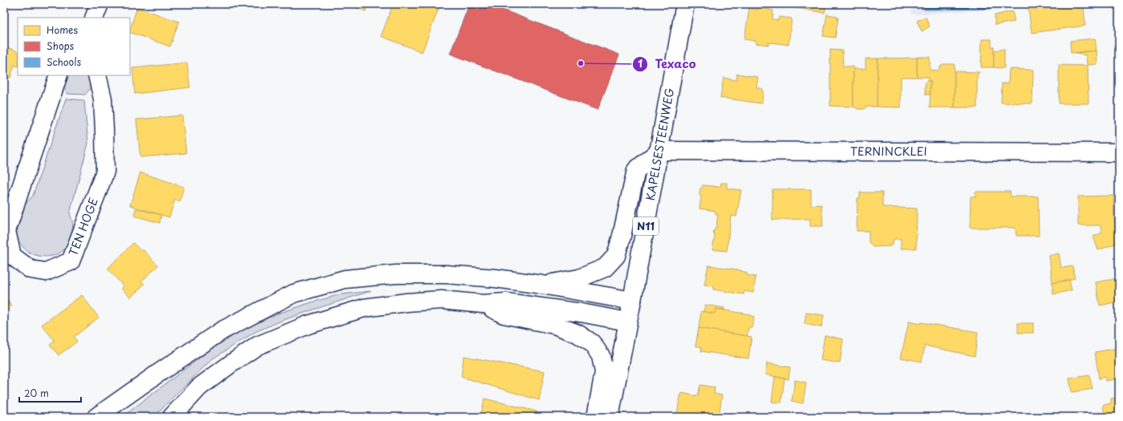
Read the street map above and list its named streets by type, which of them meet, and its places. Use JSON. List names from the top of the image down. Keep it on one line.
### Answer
{"streets":{"main road":["KAPELSESTEENWEG","TERNINCKLEI","N11","TEN HOGE"]},"crossings":[["KAPELSESTEENWEG","TERNINCKLEI"]],"places":["Texaco"],"legend":["Homes","Shops","Schools"],"scale_bar":"20 m"}
